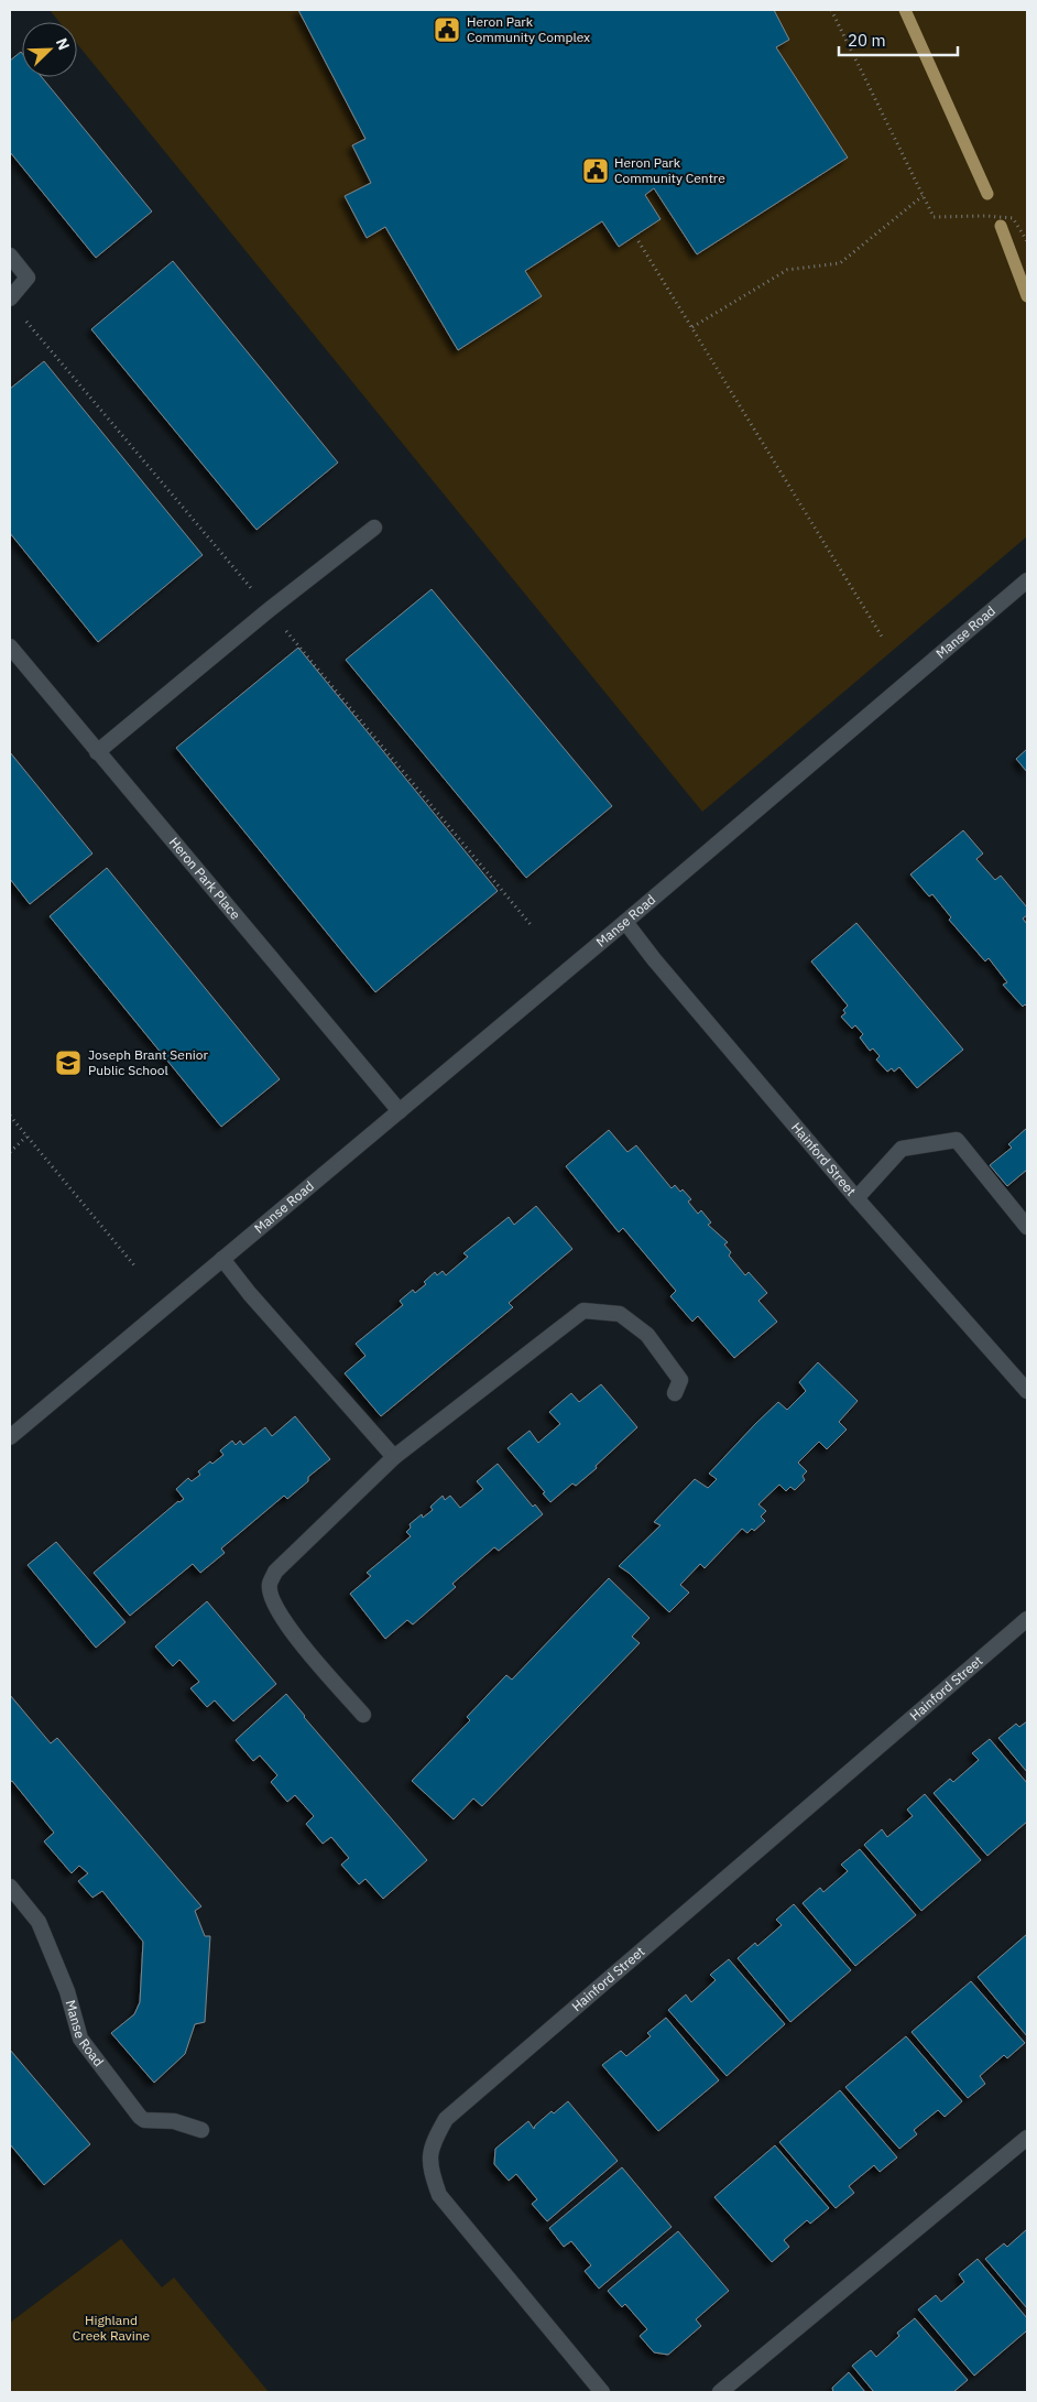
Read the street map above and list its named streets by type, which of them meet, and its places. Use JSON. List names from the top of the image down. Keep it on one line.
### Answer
{"streets":{"street":["Manse Road","Heron Park Place","Hainford Street"]},"crossings":[["Manse Road","Heron Park Place"],["Manse Road","Hainford Street"]],"parks":["Highland Creek Ravine"],"places":{"public building":["Heron Park Community Complex","Heron Park Community Centre"],"school or university":["Joseph Brant Senior Public School"]},"scale_bar":"20 m","north":"top right"}
